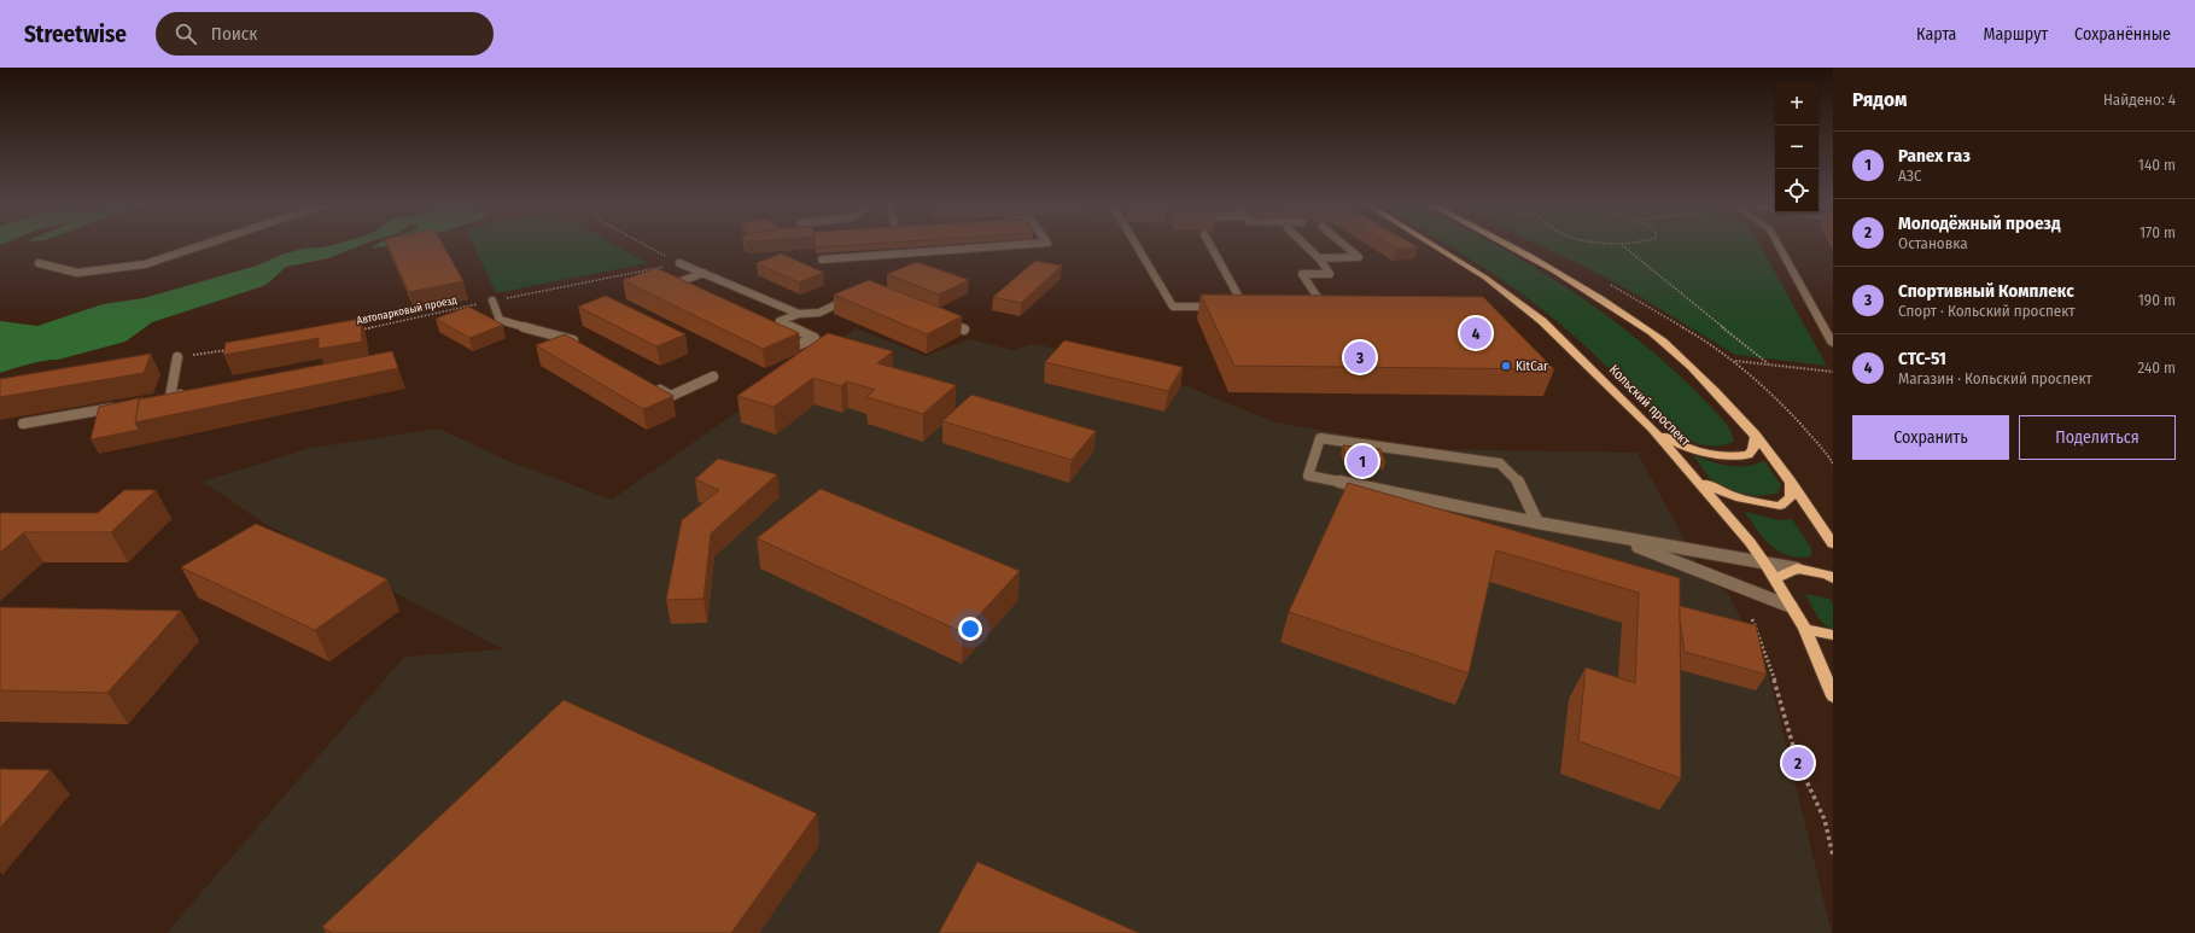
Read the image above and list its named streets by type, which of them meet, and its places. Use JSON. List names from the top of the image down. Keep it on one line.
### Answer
{"streets":{"main road":["Кольский проспект"],"path":["Автопарковый проезд"]},"places":["KitCar"],"page":{"header":"Streetwise","search":"Поиск","nav":["Карта","Маршрут","Сохранённые"],"heading":["Рядом","Найдено: 4"],"map_buttons":["+","−"],"list":[{"mark":"1","name":"Panex газ","note":"АЗС","value":"140 m"},{"mark":"2","name":"Молодёжный проезд","note":"Остановка","value":"170 m"},{"mark":"3","name":"Спортивный Комплекс","note":"Спорт · Кольский проспект","value":"190 m"},{"mark":"4","name":"СТС-51","note":"Магазин · Кольский проспект","value":"240 m"}],"pins":["4","3","1","2"],"buttons":["Сохранить","Поделиться"]}}
